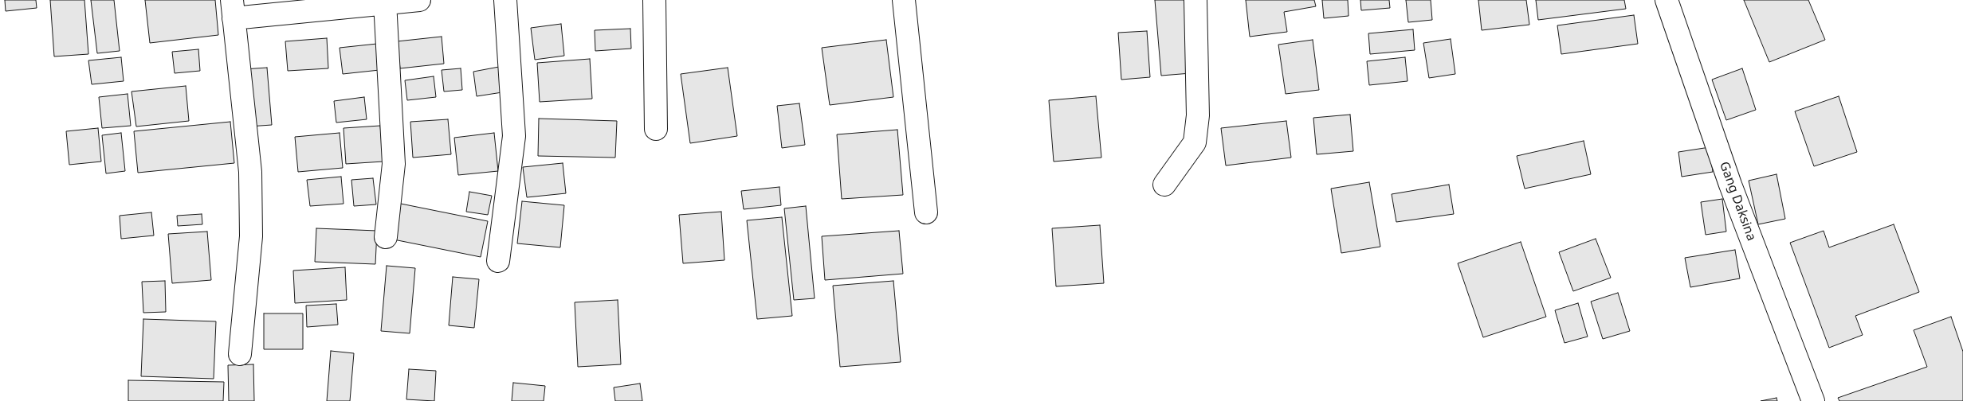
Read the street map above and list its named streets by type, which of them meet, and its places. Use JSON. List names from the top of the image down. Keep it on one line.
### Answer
{"streets":{"street":["Gang Daksina"]}}
